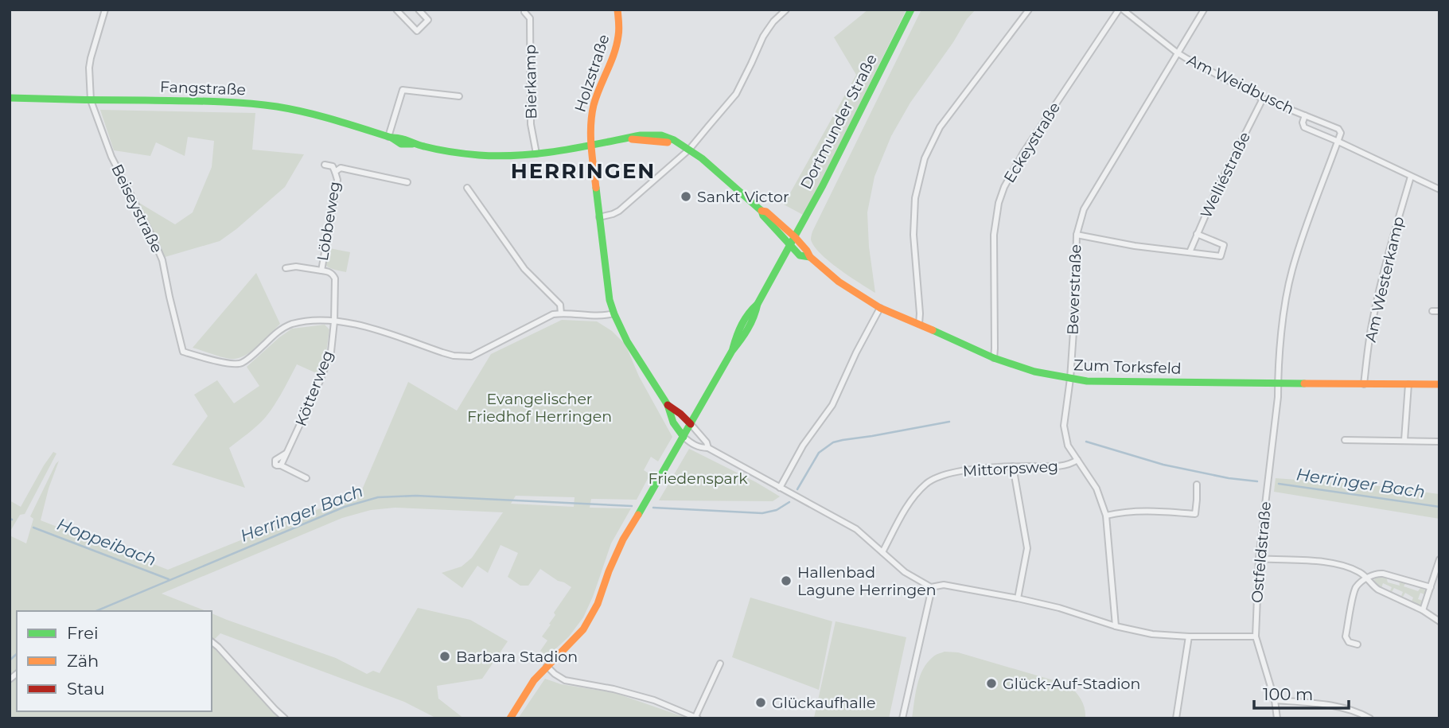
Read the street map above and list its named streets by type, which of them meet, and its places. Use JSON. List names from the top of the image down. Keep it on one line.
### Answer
{"streets":{"main road":["Holzstraße","Fangstraße","Dortmunder Straße","Zum Torksfeld"],"street":["Bierkamp","Am Weidbusch","Eckeystraße","Welliéstraße","Beiseystraße","Löbbeweg","Am Westerkamp","Beverstraße","Kötterweg","Mittorpsweg","Ostfeldstraße"]},"crossings":[["Holzstraße","Fangstraße"],["Bierkamp","Fangstraße"],["Am Weidbusch","Eckeystraße"],["Am Weidbusch","Welliéstraße"],["Am Weidbusch","Am Westerkamp"],["Am Weidbusch","Beverstraße"],["Am Weidbusch","Ostfeldstraße"],["Fangstraße","Dortmunder Straße"],["Fangstraße","Beiseystraße"],["Fangstraße","Zum Torksfeld"],["Dortmunder Straße","Zum Torksfeld"],["Eckeystraße","Zum Torksfeld"],["Beiseystraße","Löbbeweg"],["Beiseystraße","Kötterweg"],["Löbbeweg","Kötterweg"],["Am Westerkamp","Zum Torksfeld"],["Beverstraße","Zum Torksfeld"],["Beverstraße","Mittorpsweg"],["Zum Torksfeld","Ostfeldstraße"]],"districts":["HERRINGEN"],"water":["Herringer Bach","Hoppeibach"],"parks":["Evangelischer Friedhof Herringen","Friedenspark"],"places":["Sankt Victor","Hallenbad Lagune Herringen","Barbara Stadion","Glück-Auf-Stadion","Glückaufhalle"],"legend":["Frei","Zäh","Stau"],"scale_bar":"100 m"}
